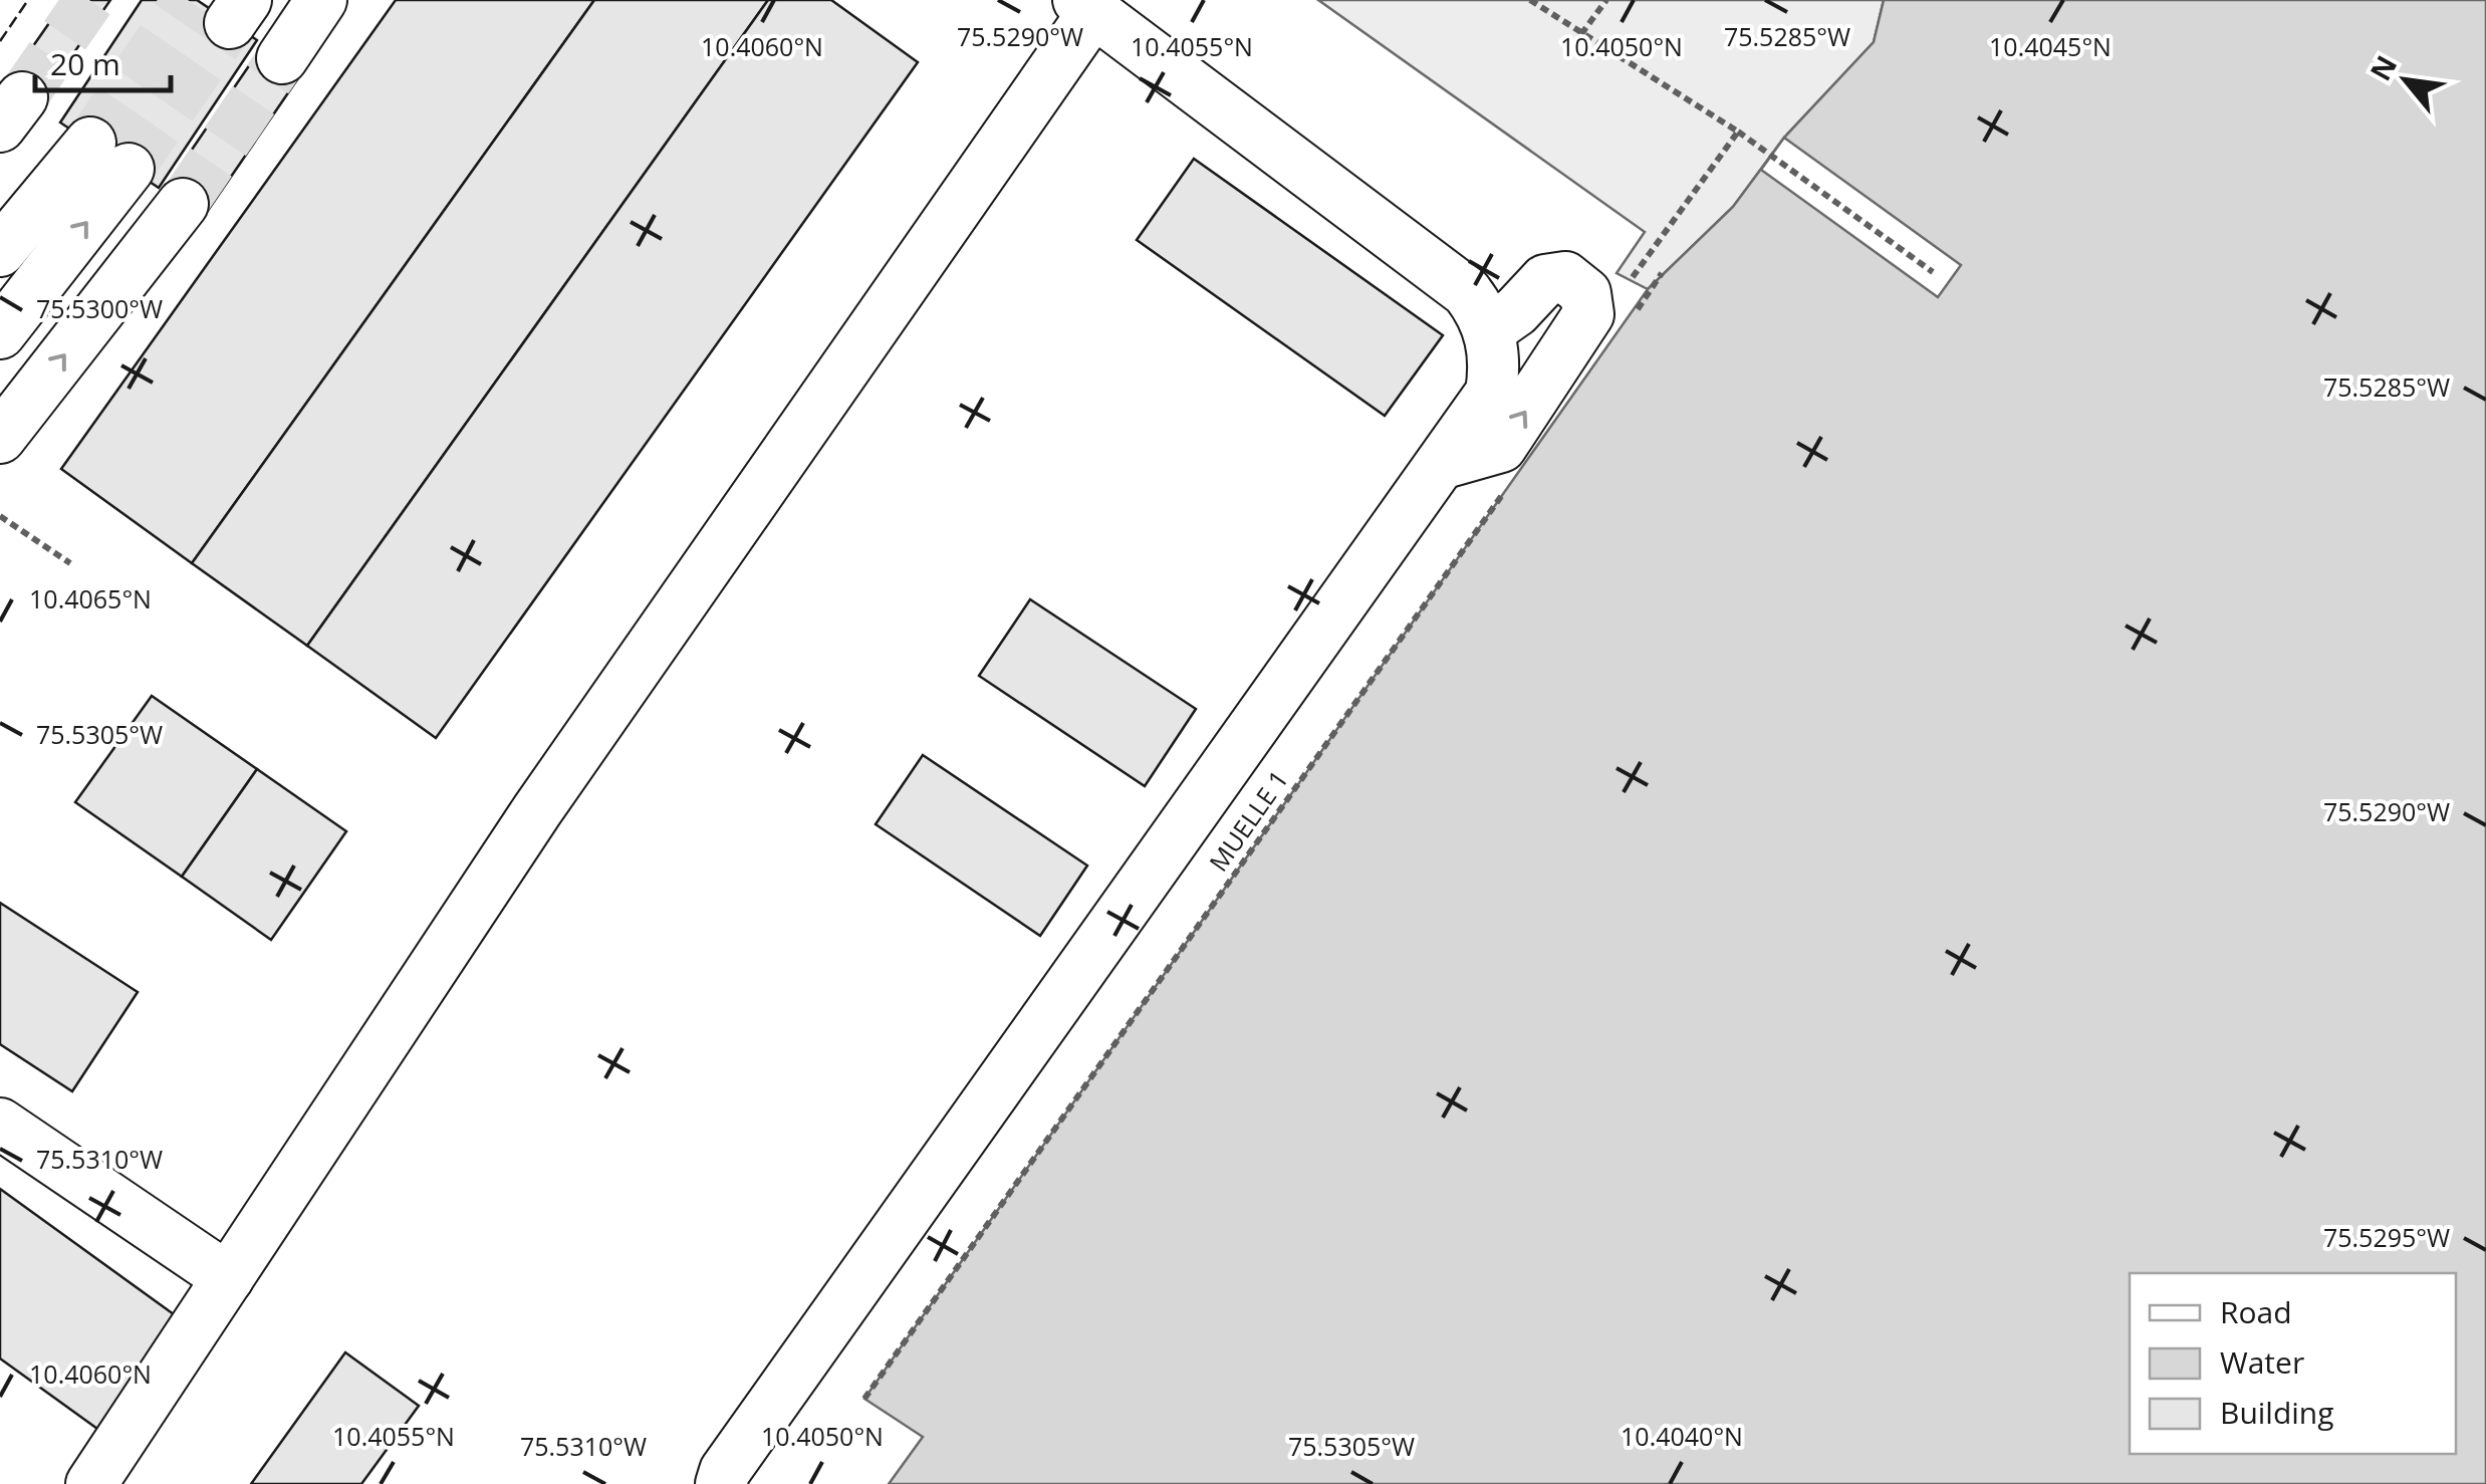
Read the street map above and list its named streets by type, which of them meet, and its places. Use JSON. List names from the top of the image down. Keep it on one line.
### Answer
{"streets":{"path":["MUELLE 1"]},"legend":["Road","Water","Building"],"scale_bar":"20 m","north":"top left","coordinates":["75.5285°W","75.5290°W","10.4060°N","10.4055°N","10.4050°N","10.4045°N","75.5300°W","10.4065°N","75.5305°W","75.5310°W","75.5295°W","10.4040°N"]}
